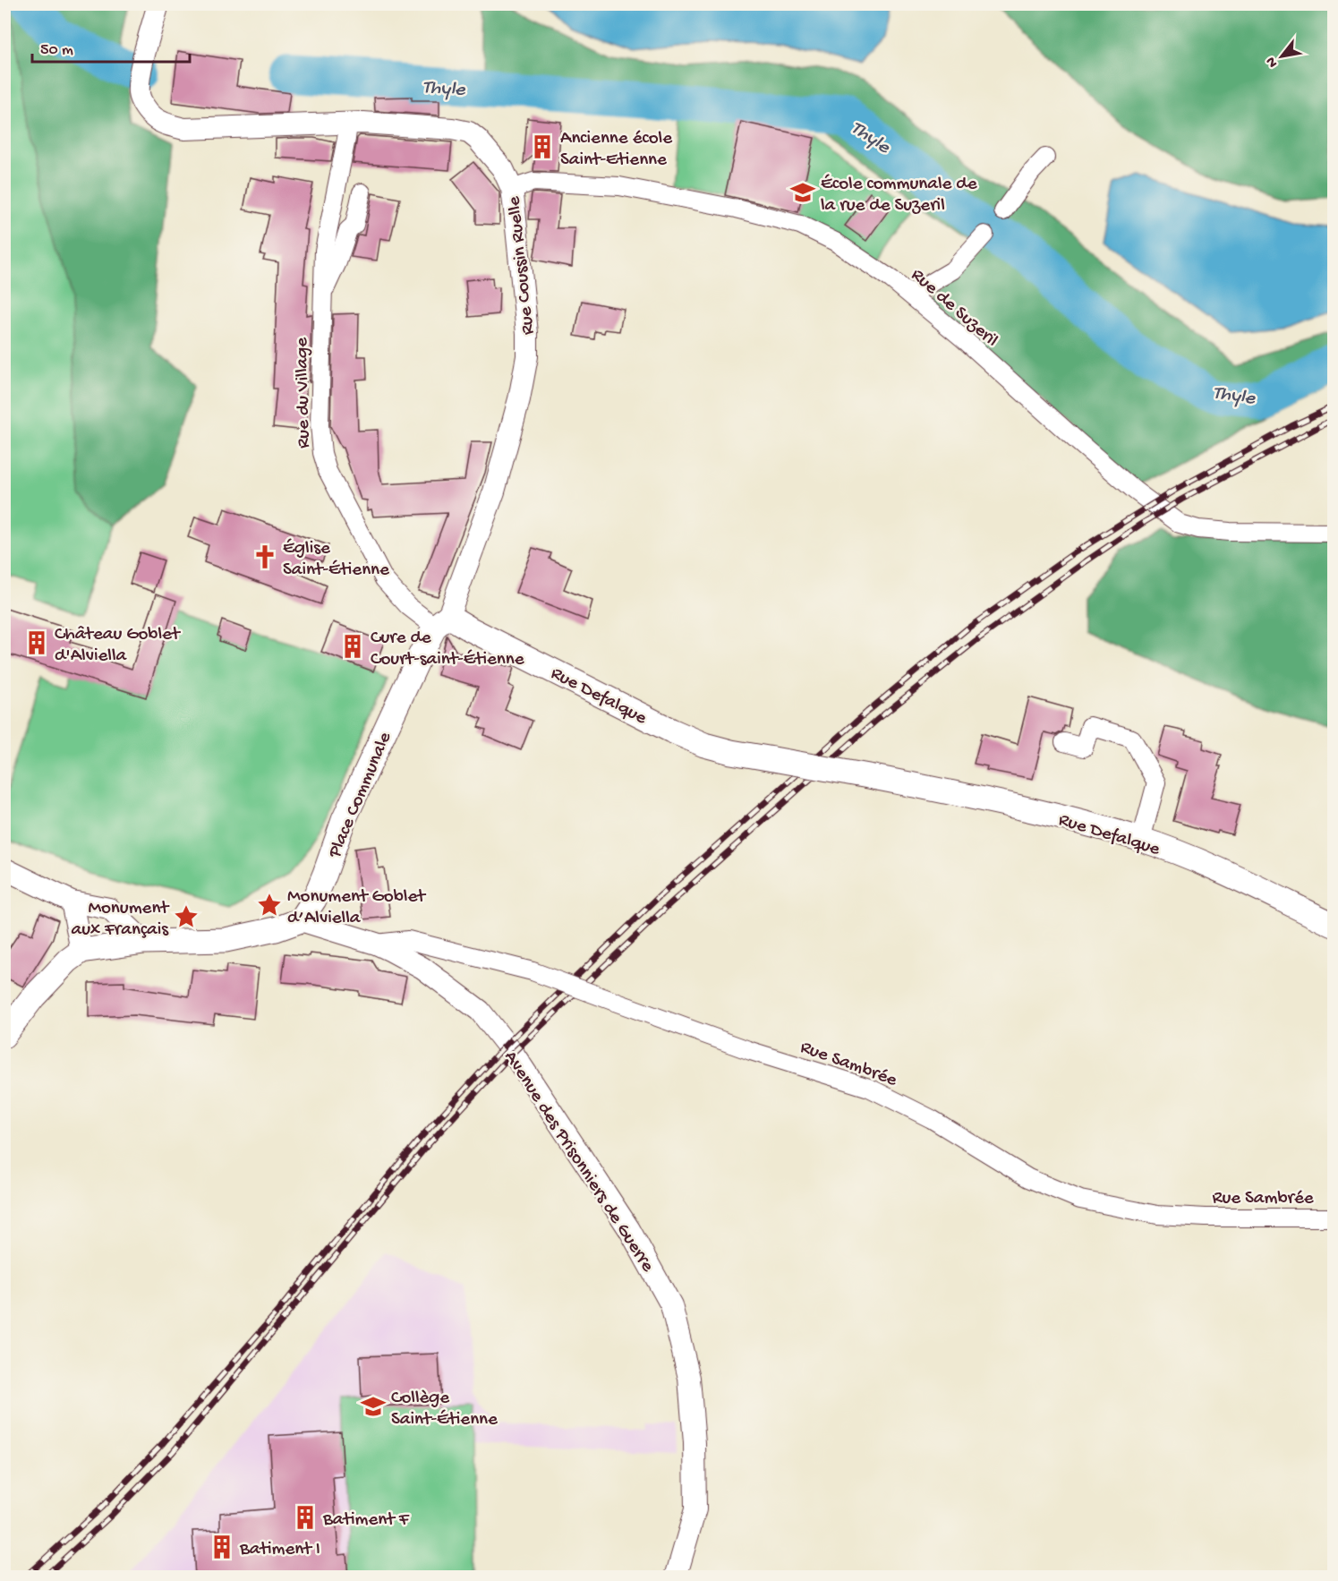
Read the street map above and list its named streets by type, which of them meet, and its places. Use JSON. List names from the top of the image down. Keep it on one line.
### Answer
{"streets":{"main road":["Rue Defalque","Place Communale"],"street":["Rue Coussin Ruelle","Rue de Suzeril","Rue du Village","Rue Sambrée","Avenue des Prisonniers de Guerre"]},"crossings":[["Rue Coussin Ruelle","Rue de Suzeril"],["Rue Coussin Ruelle","Rue du Village"],["Rue Coussin Ruelle","Rue Defalque"],["Rue Coussin Ruelle","Place Communale"],["Rue du Village","Rue Defalque"],["Rue du Village","Place Communale"],["Rue Defalque","Place Communale"],["Place Communale","Avenue des Prisonniers de Guerre"],["Rue Sambrée","Avenue des Prisonniers de Guerre"]],"water":["Thyle"],"places":{"building":["Ancienne école Saint-Etienne","Château Goblet d'Alviella","Cure de Court-saint-Étienne","Batiment F","Batiment I"],"school or university":["École communale de la rue de Suzeril","Collège Saint-Étienne"],"church":["Église Saint-Étienne"],"place":["Monument Goblet d’Alviella","Monument aux Français"]},"scale_bar":"50 m","north":"bottom left"}
